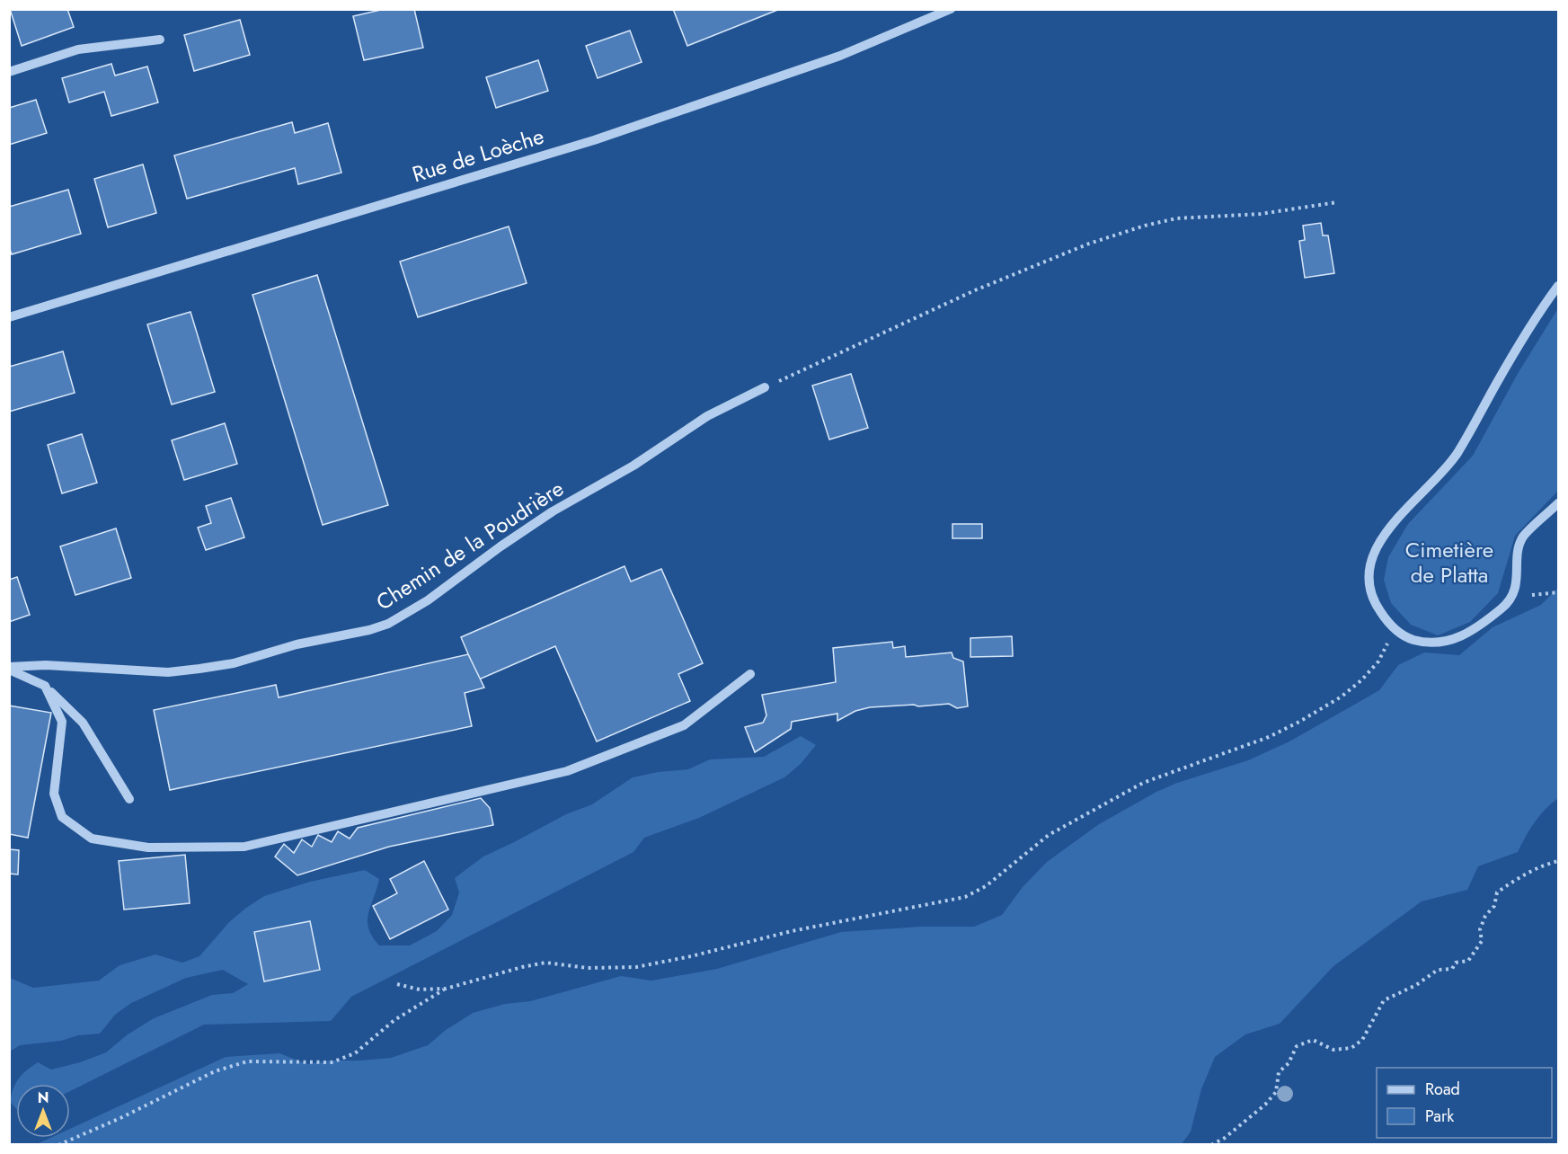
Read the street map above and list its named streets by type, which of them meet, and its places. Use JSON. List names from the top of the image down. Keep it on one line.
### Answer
{"streets":{"street":["Rue de Loèche","Chemin de la Poudrière"]},"parks":["Cimetière de Platta"],"legend":["Road","Park"],"north":"top"}
